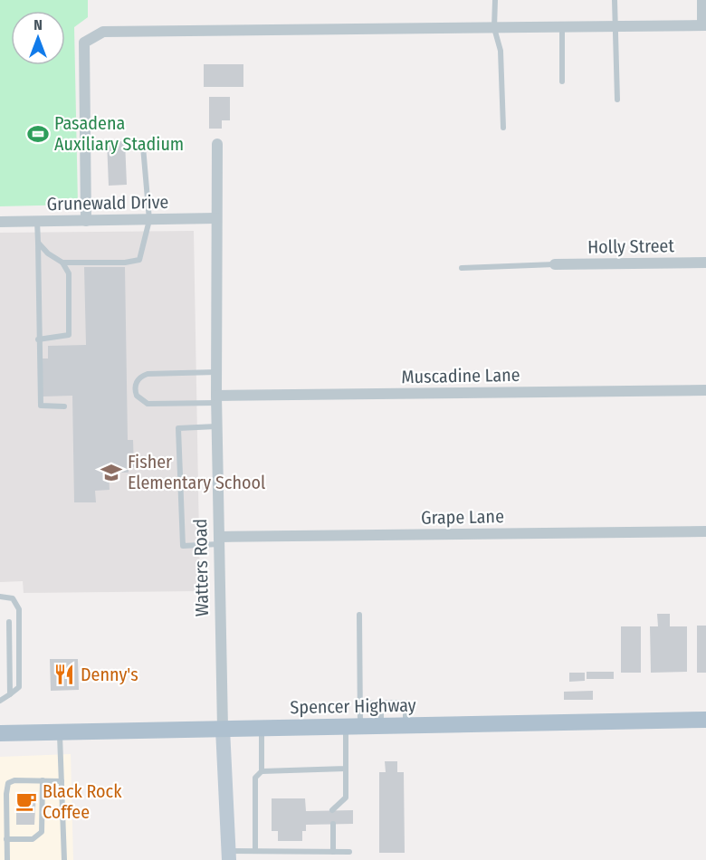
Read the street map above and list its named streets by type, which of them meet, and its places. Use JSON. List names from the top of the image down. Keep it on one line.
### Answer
{"streets":{"main road":["Spencer Highway"],"street":["Grunewald Drive","Holly Street","Muscadine Lane","Grape Lane","Watters Road"]},"crossings":[["Grunewald Drive","Watters Road"],["Muscadine Lane","Watters Road"],["Grape Lane","Watters Road"],["Watters Road","Spencer Highway"]],"places":{"sports":["Pasadena Auxiliary Stadium"],"school or university":["Fisher Elementary School"],"restaurant":["Denny's"],"cafe":["Black Rock Coffee"]},"north":"top"}
